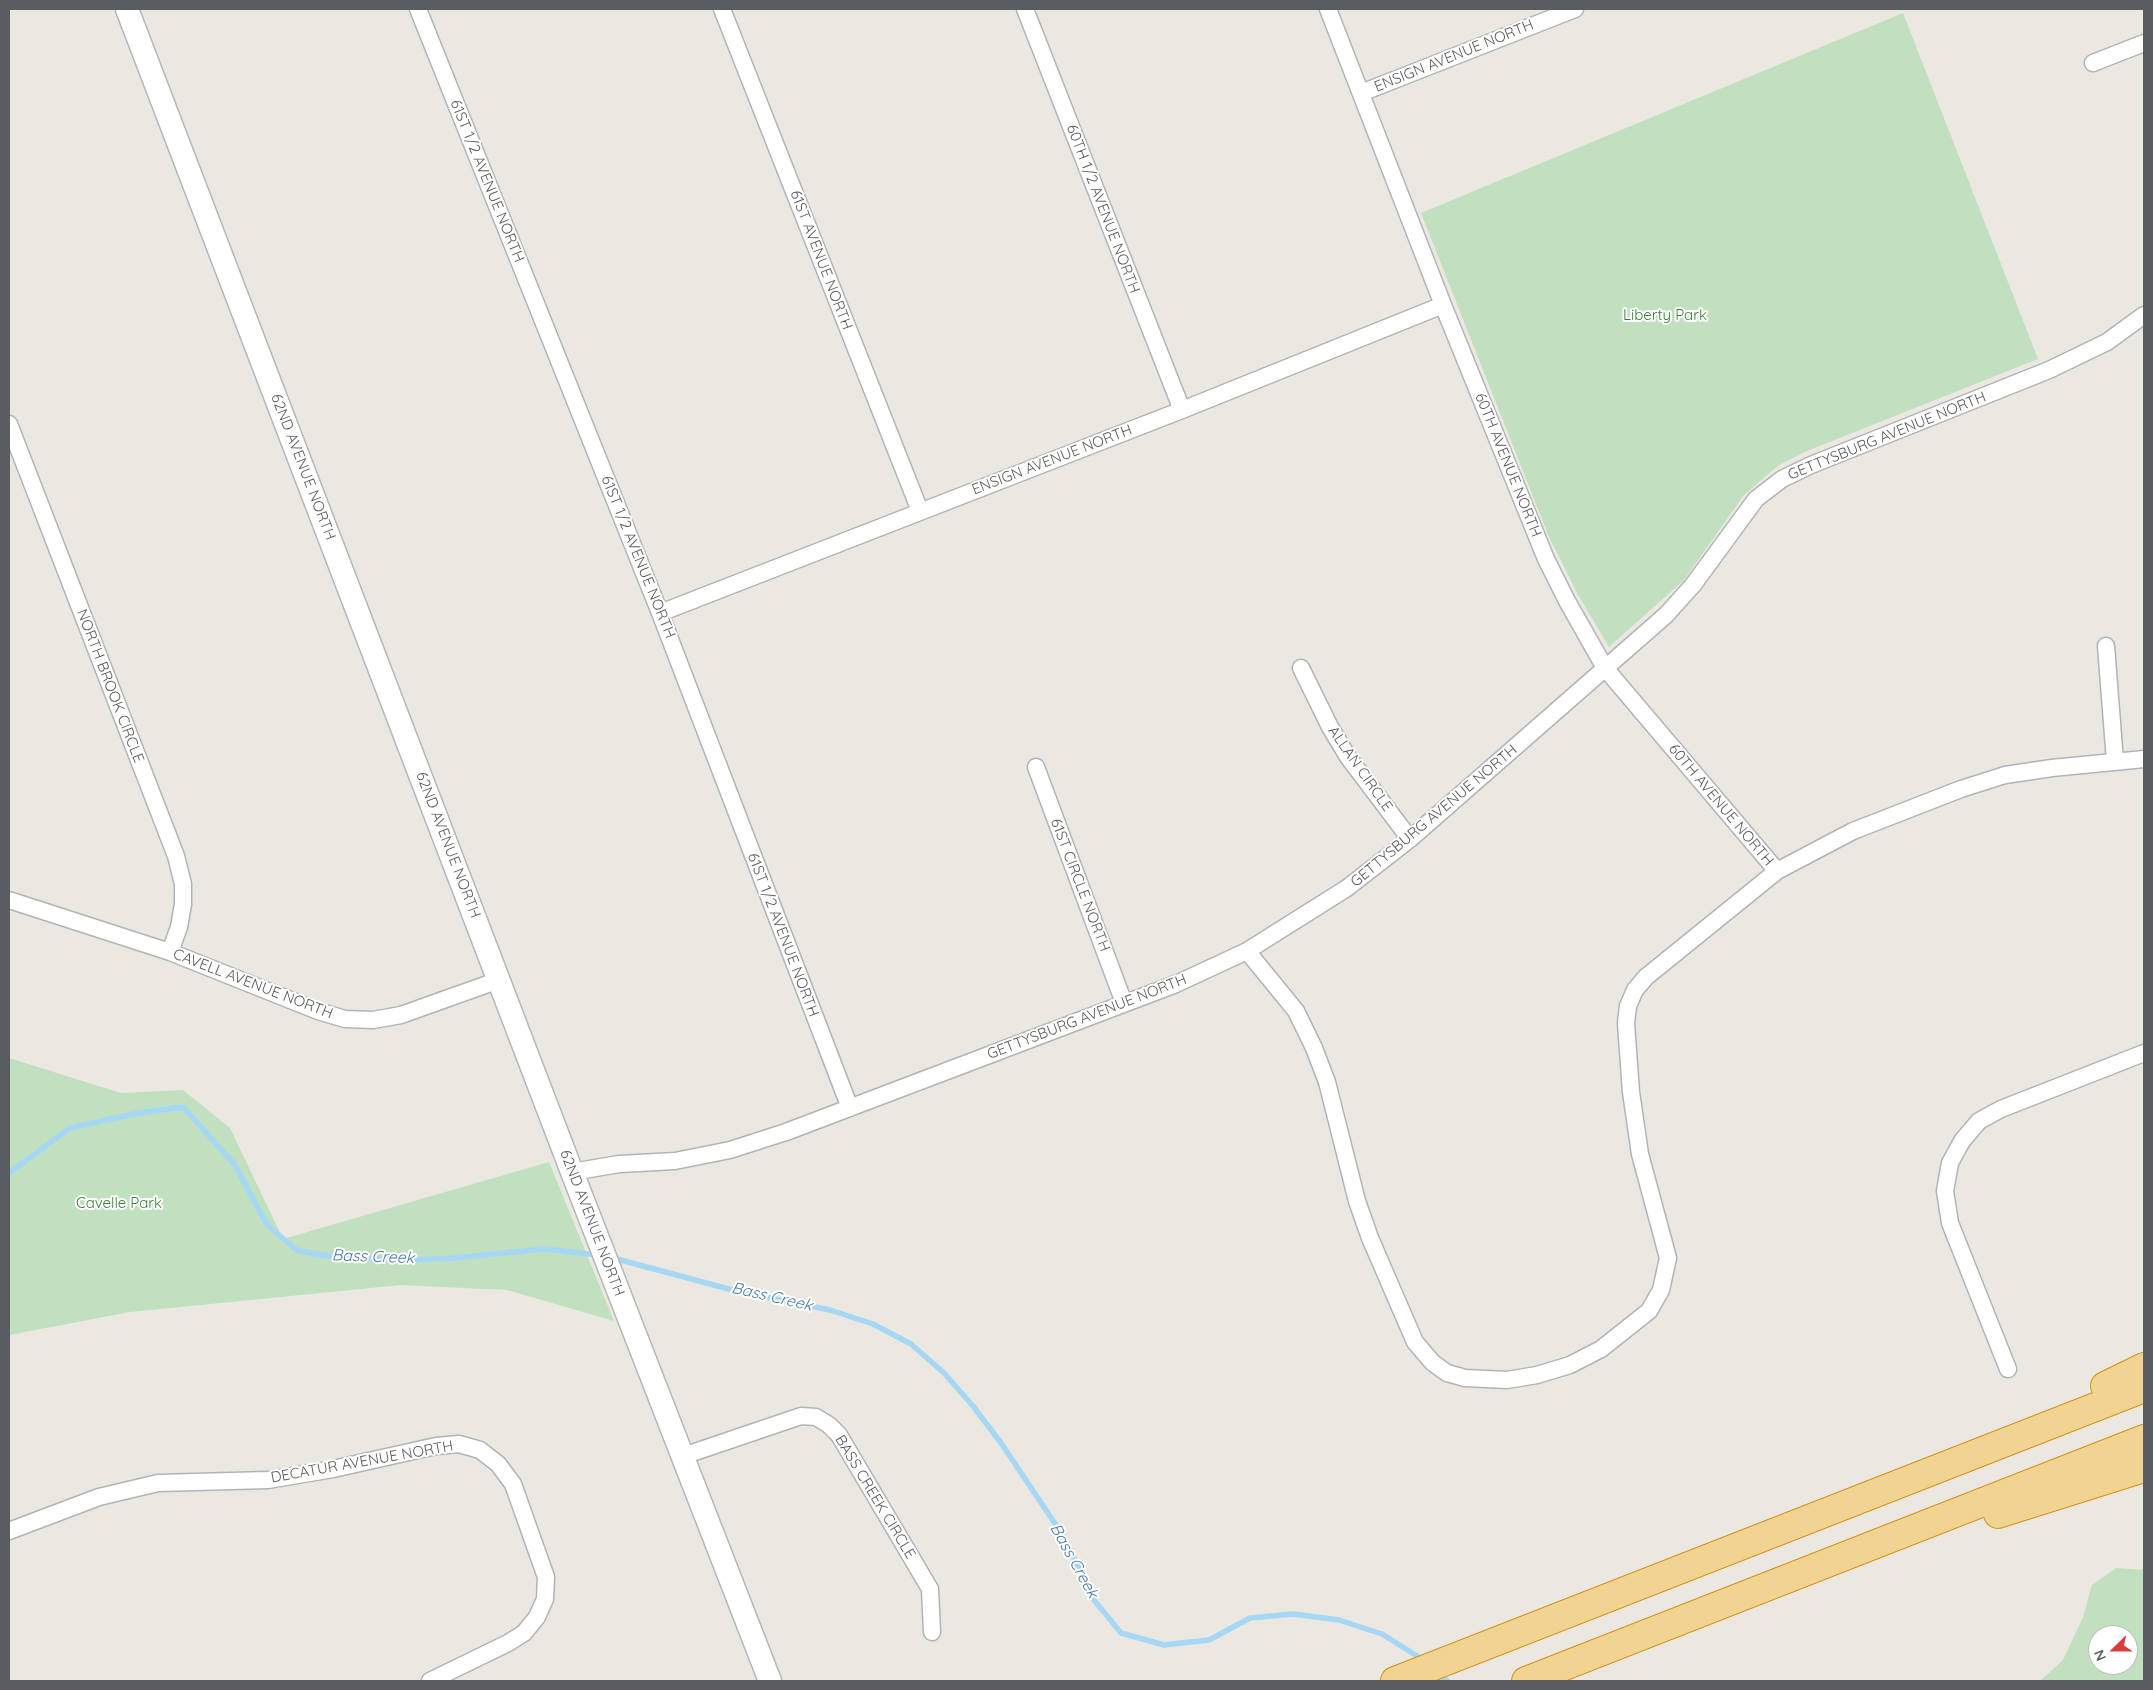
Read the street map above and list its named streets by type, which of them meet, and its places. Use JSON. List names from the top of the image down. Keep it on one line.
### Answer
{"streets":{"street":["ENSIGN AVENUE NORTH","61ST 1/2 AVENUE NORTH","60TH 1/2 AVENUE NORTH","61ST AVENUE NORTH","GETTYSBURG AVENUE NORTH","60TH AVENUE NORTH","62ND AVENUE NORTH","NORTH BROOK CIRCLE","ALLAN CIRCLE","61ST CIRCLE NORTH","CAVELL AVENUE NORTH","DECATUR AVENUE NORTH","BASS CREEK CIRCLE"]},"crossings":[["ENSIGN AVENUE NORTH","61ST 1/2 AVENUE NORTH"],["ENSIGN AVENUE NORTH","60TH 1/2 AVENUE NORTH"],["ENSIGN AVENUE NORTH","61ST AVENUE NORTH"],["ENSIGN AVENUE NORTH","60TH AVENUE NORTH"],["61ST 1/2 AVENUE NORTH","GETTYSBURG AVENUE NORTH"],["GETTYSBURG AVENUE NORTH","60TH AVENUE NORTH"],["GETTYSBURG AVENUE NORTH","62ND AVENUE NORTH"],["GETTYSBURG AVENUE NORTH","ALLAN CIRCLE"],["GETTYSBURG AVENUE NORTH","61ST CIRCLE NORTH"],["62ND AVENUE NORTH","CAVELL AVENUE NORTH"],["62ND AVENUE NORTH","BASS CREEK CIRCLE"],["NORTH BROOK CIRCLE","CAVELL AVENUE NORTH"]],"water":["Bass Creek"],"parks":["Liberty Park","Cavelle Park"],"north":"left"}
